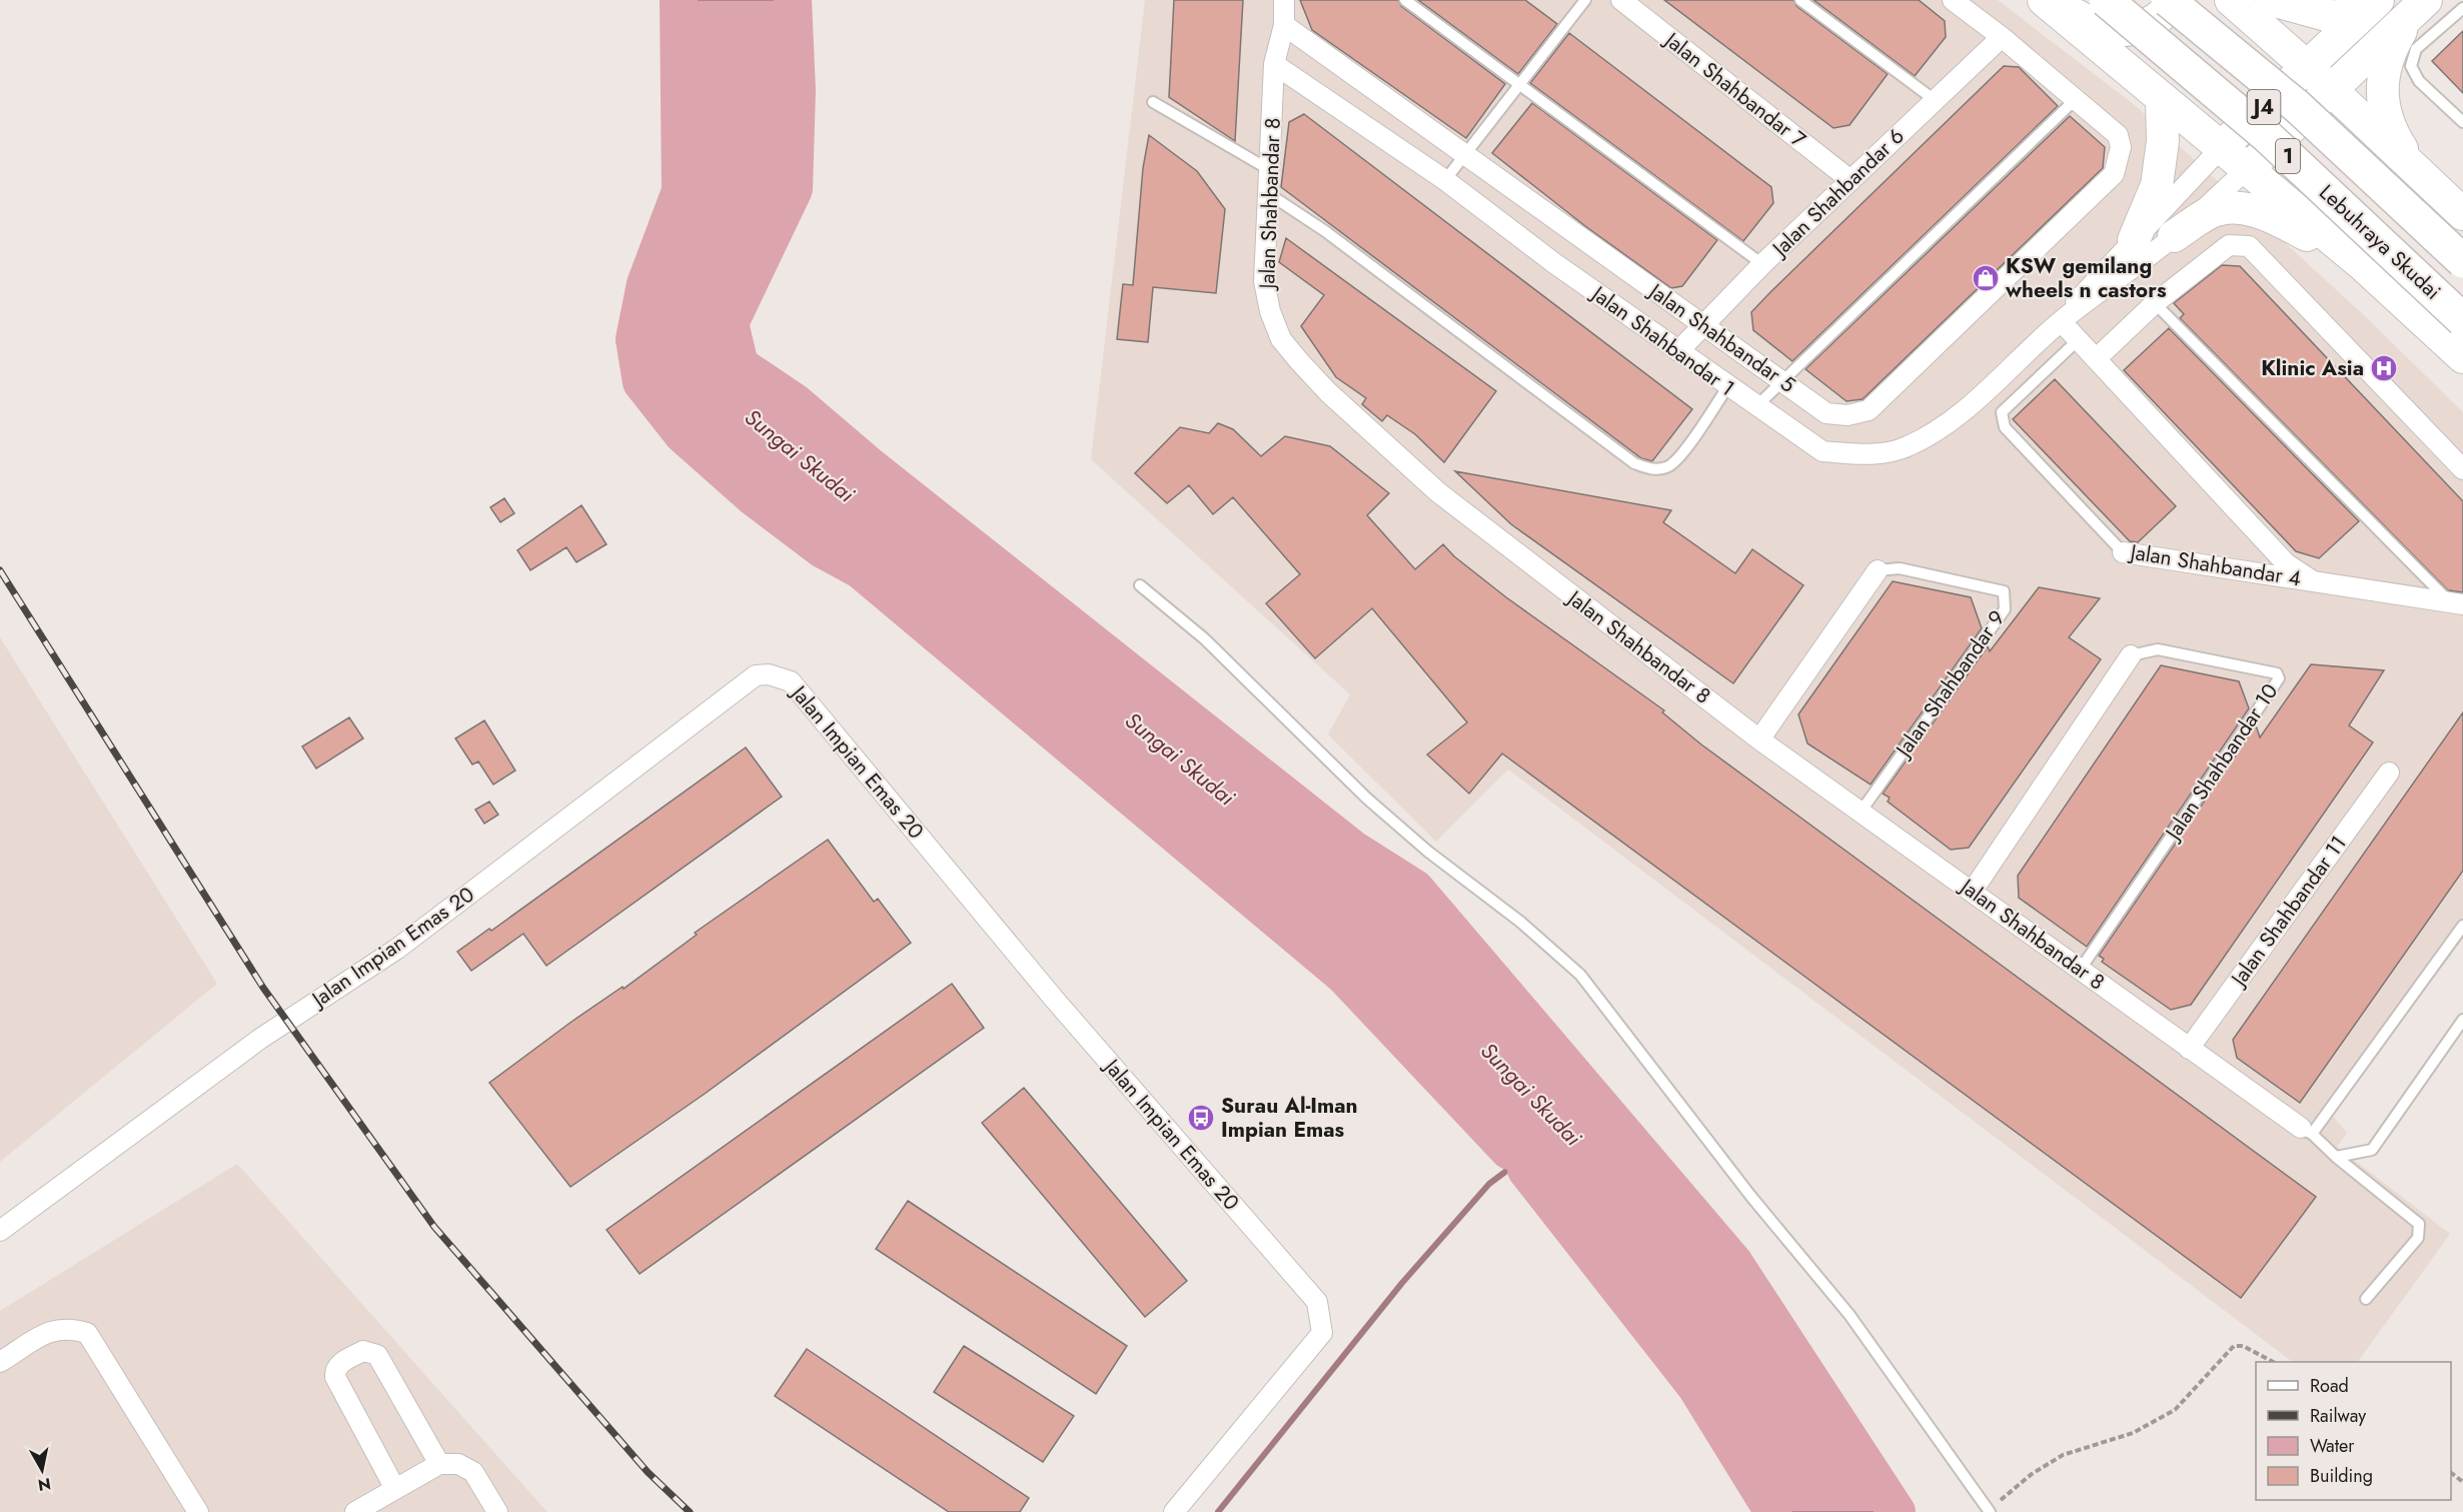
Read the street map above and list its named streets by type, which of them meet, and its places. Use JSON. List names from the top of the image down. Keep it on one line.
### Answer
{"streets":{"highway":["1","Lebuhraya Skudai"],"main road":["J4"],"street":["Jalan Shahbandar 7","Jalan Shahbandar 6","Jalan Shahbandar 8","Jalan Shahbandar 5","Jalan Shahbandar 1","Jalan Shahbandar 4","Jalan Shahbandar 9","Jalan Shahbandar 10","Jalan Impian Emas 20","Jalan Shahbandar 11"]},"crossings":[["Jalan Shahbandar 7","Jalan Shahbandar 6"],["J4","Jalan Shahbandar 1"],["Jalan Shahbandar 6","Jalan Shahbandar 5"],["Jalan Shahbandar 6","Jalan Shahbandar 1"],["Jalan Shahbandar 8","Jalan Shahbandar 5"],["Jalan Shahbandar 8","Jalan Shahbandar 1"],["Jalan Shahbandar 8","Jalan Shahbandar 9"],["Jalan Shahbandar 8","Jalan Shahbandar 10"],["Jalan Shahbandar 8","Jalan Shahbandar 11"],["Jalan Shahbandar 1","Jalan Shahbandar 4"]],"water":["Sungai Skudai"],"places":{"shop":["KSW gemilang wheels n castors"],"hospital":["Klinic Asia"],"bus stop":["Surau Al-Iman Impian Emas"]},"legend":["Road","Railway","Water","Building"],"north":"bottom"}
